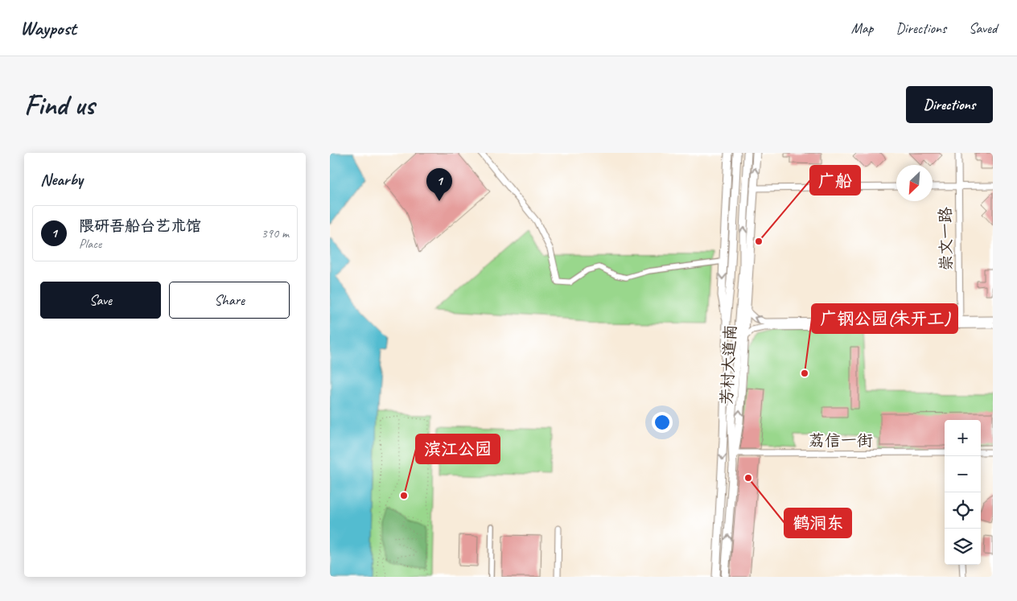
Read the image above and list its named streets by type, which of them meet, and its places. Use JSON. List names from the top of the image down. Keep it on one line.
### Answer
{"streets":{"main road":["芳村大道南"],"street":["崇文一路","荔信一街"]},"crossings":[["芳村大道南","荔信一街"]],"places":["广船","广钢公园(未开工)","鹤洞东","滨江公园"],"north":"bottom left","page":{"header":"Waypost","nav":["Map","Directions","Saved"],"buttons":["Directions",["Save","Share"]],"title":"Find us","heading":"Nearby","pins":"1","list":[{"mark":"1","name":"隈研吾船台艺术馆","note":"Place","value":"390 m"}],"map_buttons":["+","−"]}}
